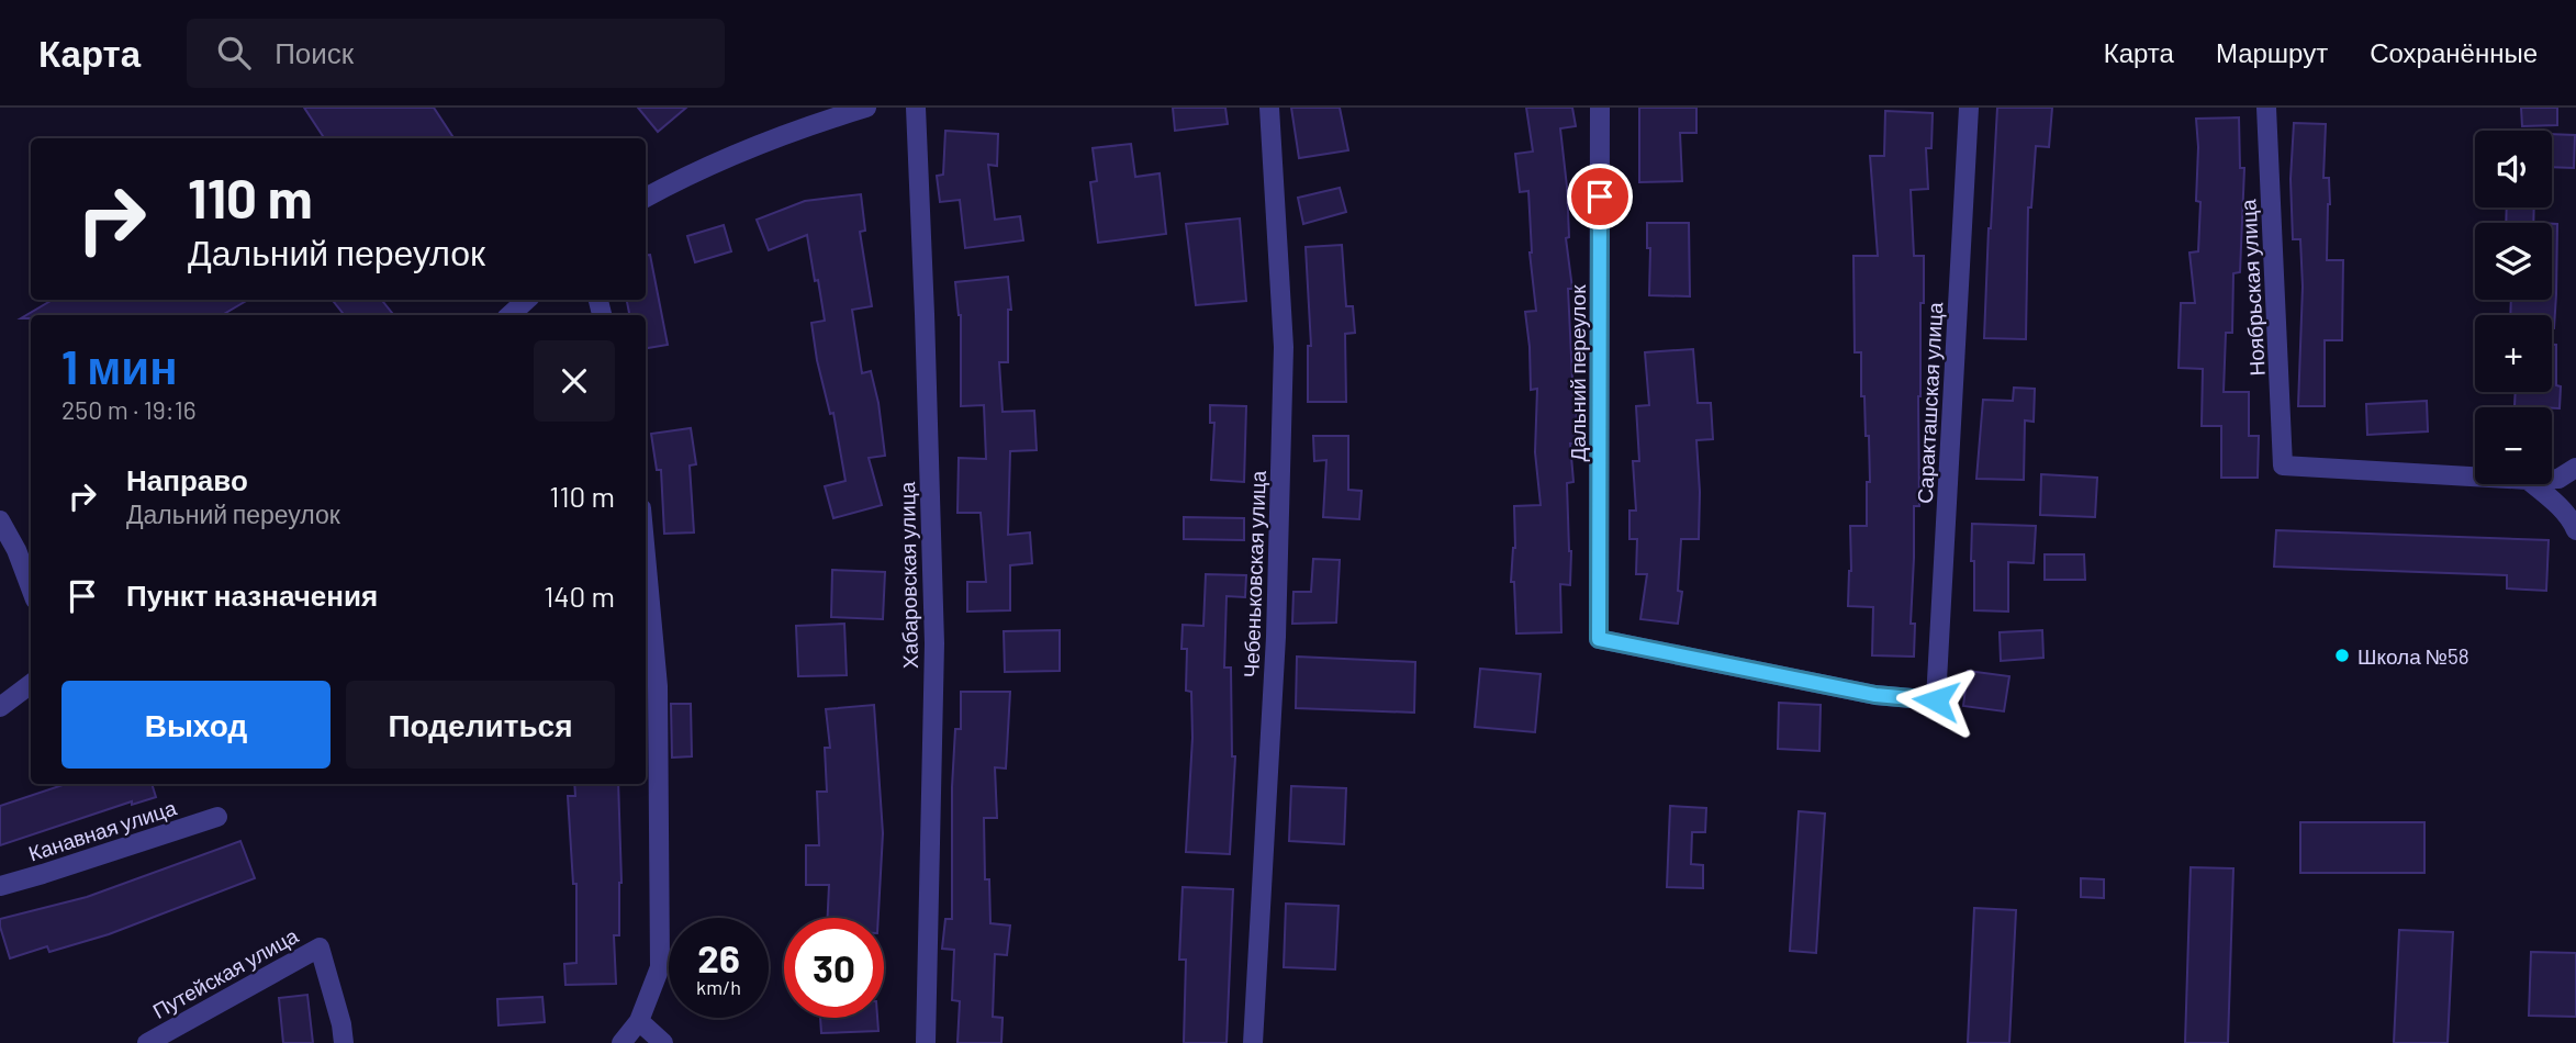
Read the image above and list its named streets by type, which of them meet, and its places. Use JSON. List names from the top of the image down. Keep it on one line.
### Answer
{"streets":{"street":["Ноябрьская улица","Дальний переулок","Саракташская улица","Чебеньковская улица","Хабаровская улица","Канавная улица","Путейская улица"]},"crossings":[["Дальний переулок","Саракташская улица"]],"places":["Школа №58"],"page":{"header":"Карта","search":"Поиск","nav":["Карта","Маршрут","Сохранённые"],"map_buttons":["+","−"],"turn":["110 m","Дальний переулок"],"heading":["1 мин","250 m · 19:16"],"list":[{"name":"Направо","note":"Дальний переулок","value":"110 m"},{"name":"Пункт назначения","value":"140 m"}],"buttons":["Выход","Поделиться"],"speed":"26 km/h","limit":"30"}}
